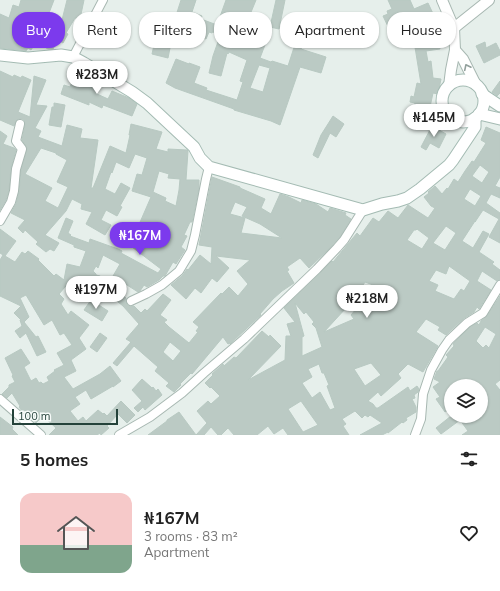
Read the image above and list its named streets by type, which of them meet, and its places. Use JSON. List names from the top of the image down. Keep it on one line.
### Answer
{"scale_bar":"100 m","page":{"chip":["Buy","Rent","Filters","New","Apartment","House"],"price":["₦283M","₦145M","₦167M","₦197M","₦218M"],"scale":"100 m","heading":"5 homes","list":[{"name":"₦167M","note":"3 rooms · 83 m² · Apartment"}]}}
